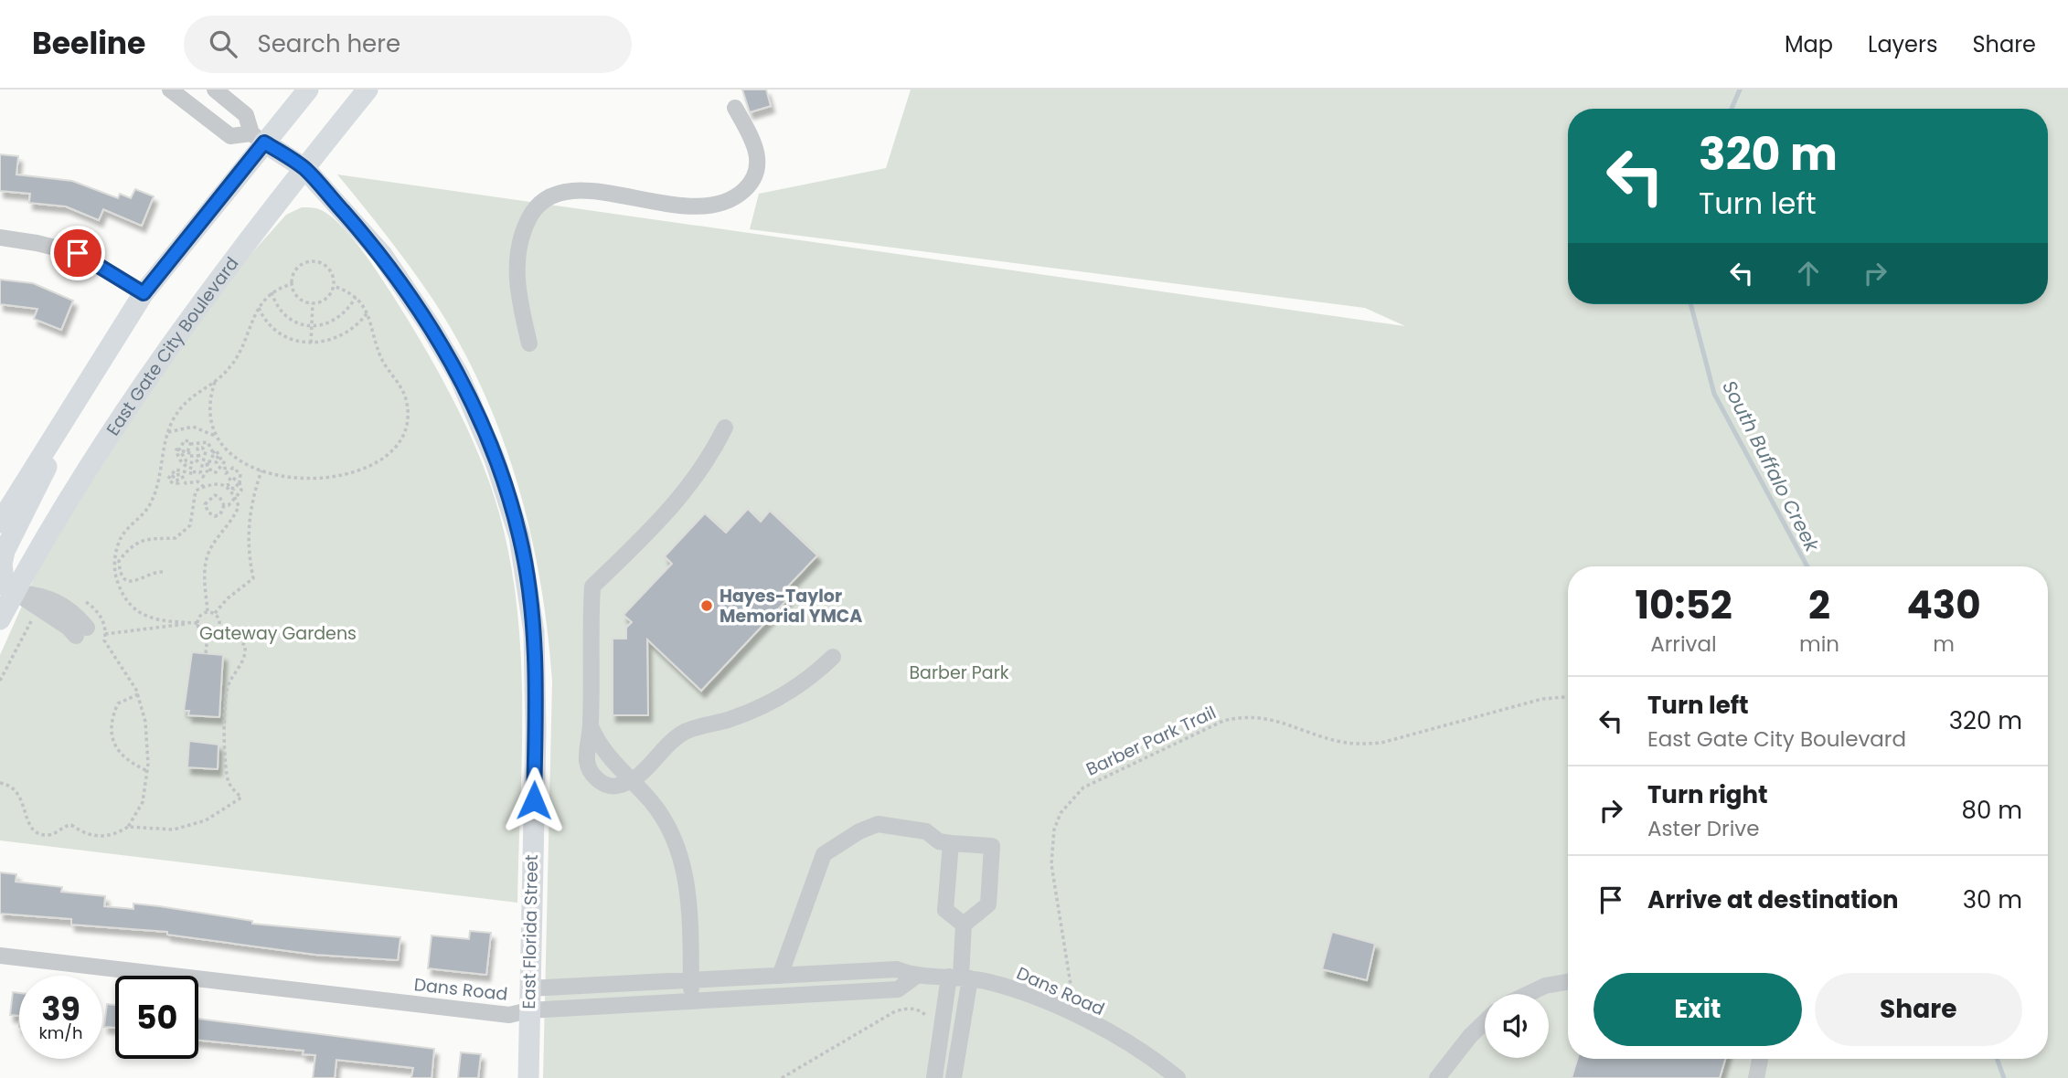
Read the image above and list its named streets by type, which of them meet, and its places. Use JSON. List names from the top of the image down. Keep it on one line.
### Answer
{"streets":{"main road":["East Gate City Boulevard","East Florida Street"],"street":["Dans Road"],"path":["Barber Park Trail"]},"crossings":[["East Gate City Boulevard","East Florida Street"],["Barber Park Trail","Dans Road"],["East Florida Street","Dans Road"]],"water":["South Buffalo Creek"],"parks":["Gateway Gardens","Barber Park"],"places":["Hayes-Taylor Memorial YMCA"],"page":{"header":"Beeline","search":"Search here","nav":["Map","Layers","Share"],"turn":["320 m","Turn left"],"eta":["10:52","Arrival","2","min","430","m"],"list":[{"name":"Turn left","note":"East Gate City Boulevard","value":"320 m"},{"name":"Turn right","note":"Aster Drive","value":"80 m"},{"name":"Arrive at destination","value":"30 m"}],"buttons":["Exit","Share"],"speed":"39 km/h","limit":"50"}}
